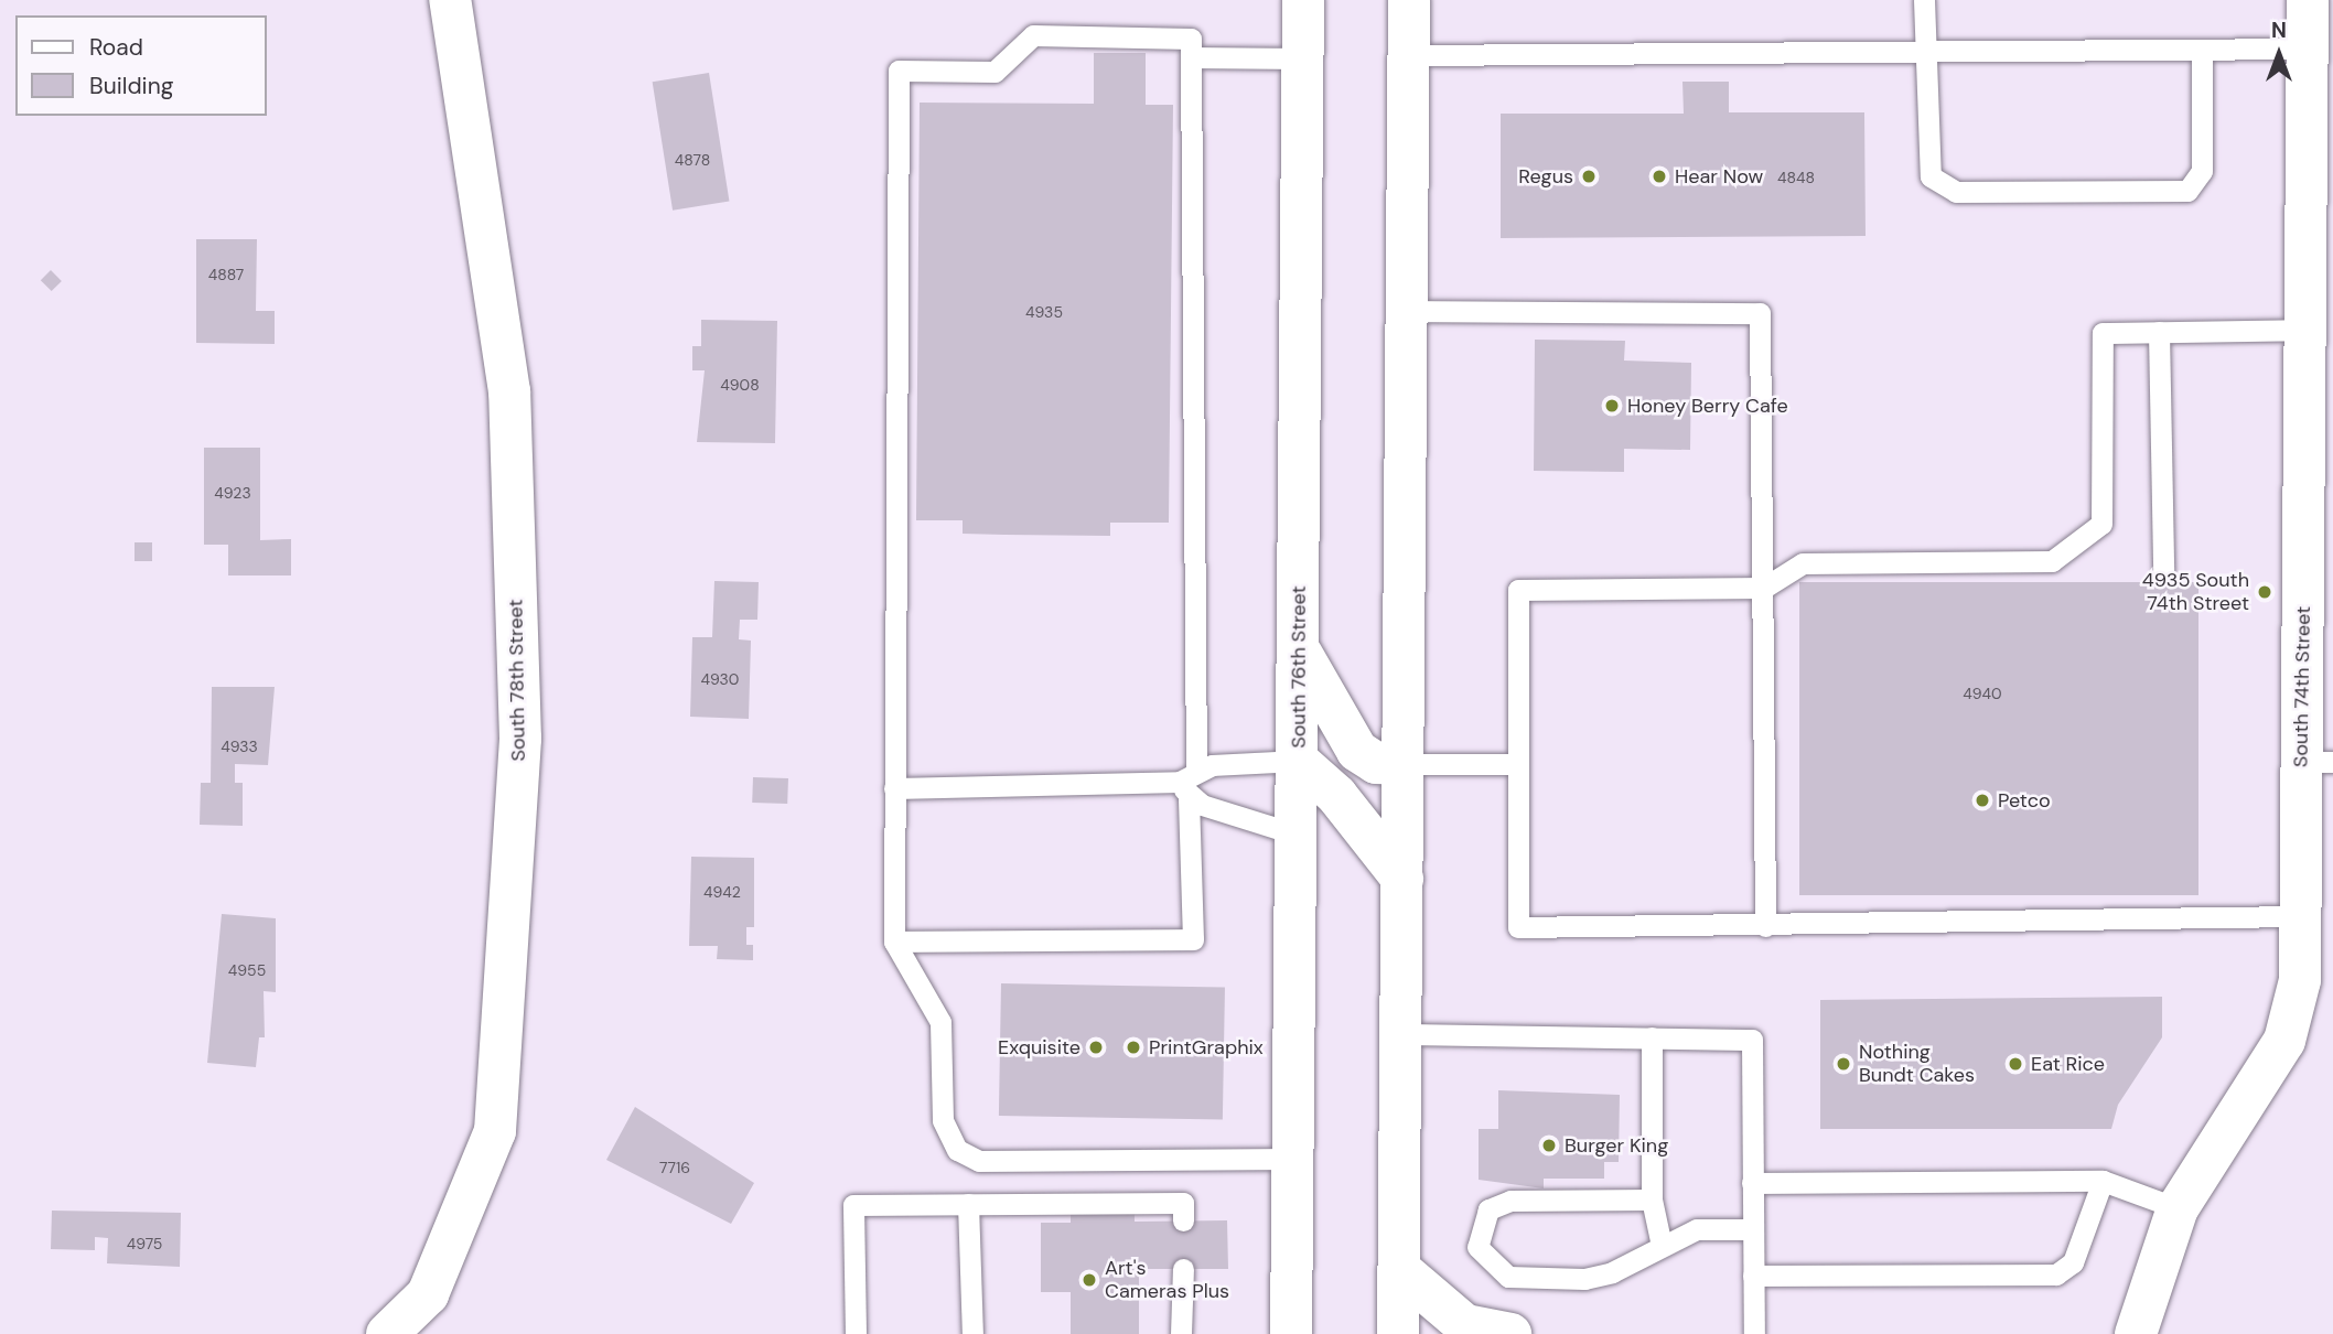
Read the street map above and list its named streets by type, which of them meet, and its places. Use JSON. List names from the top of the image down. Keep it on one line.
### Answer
{"streets":{"main road":["South 76th Street","South 78th Street","South 74th Street"]},"places":["Regus","Hear Now","Honey Berry Cafe","4935 South 74th Street","Petco","Exquisite","PrintGraphix","Nothing Bundt Cakes","Eat Rice","Burger King","Art's Cameras Plus"],"house_numbers":["4878","4848","4887","4935","4908","4923","4930","4940","4933","4942","4955","7716","4975"],"legend":["Road","Building"],"north":"top"}
